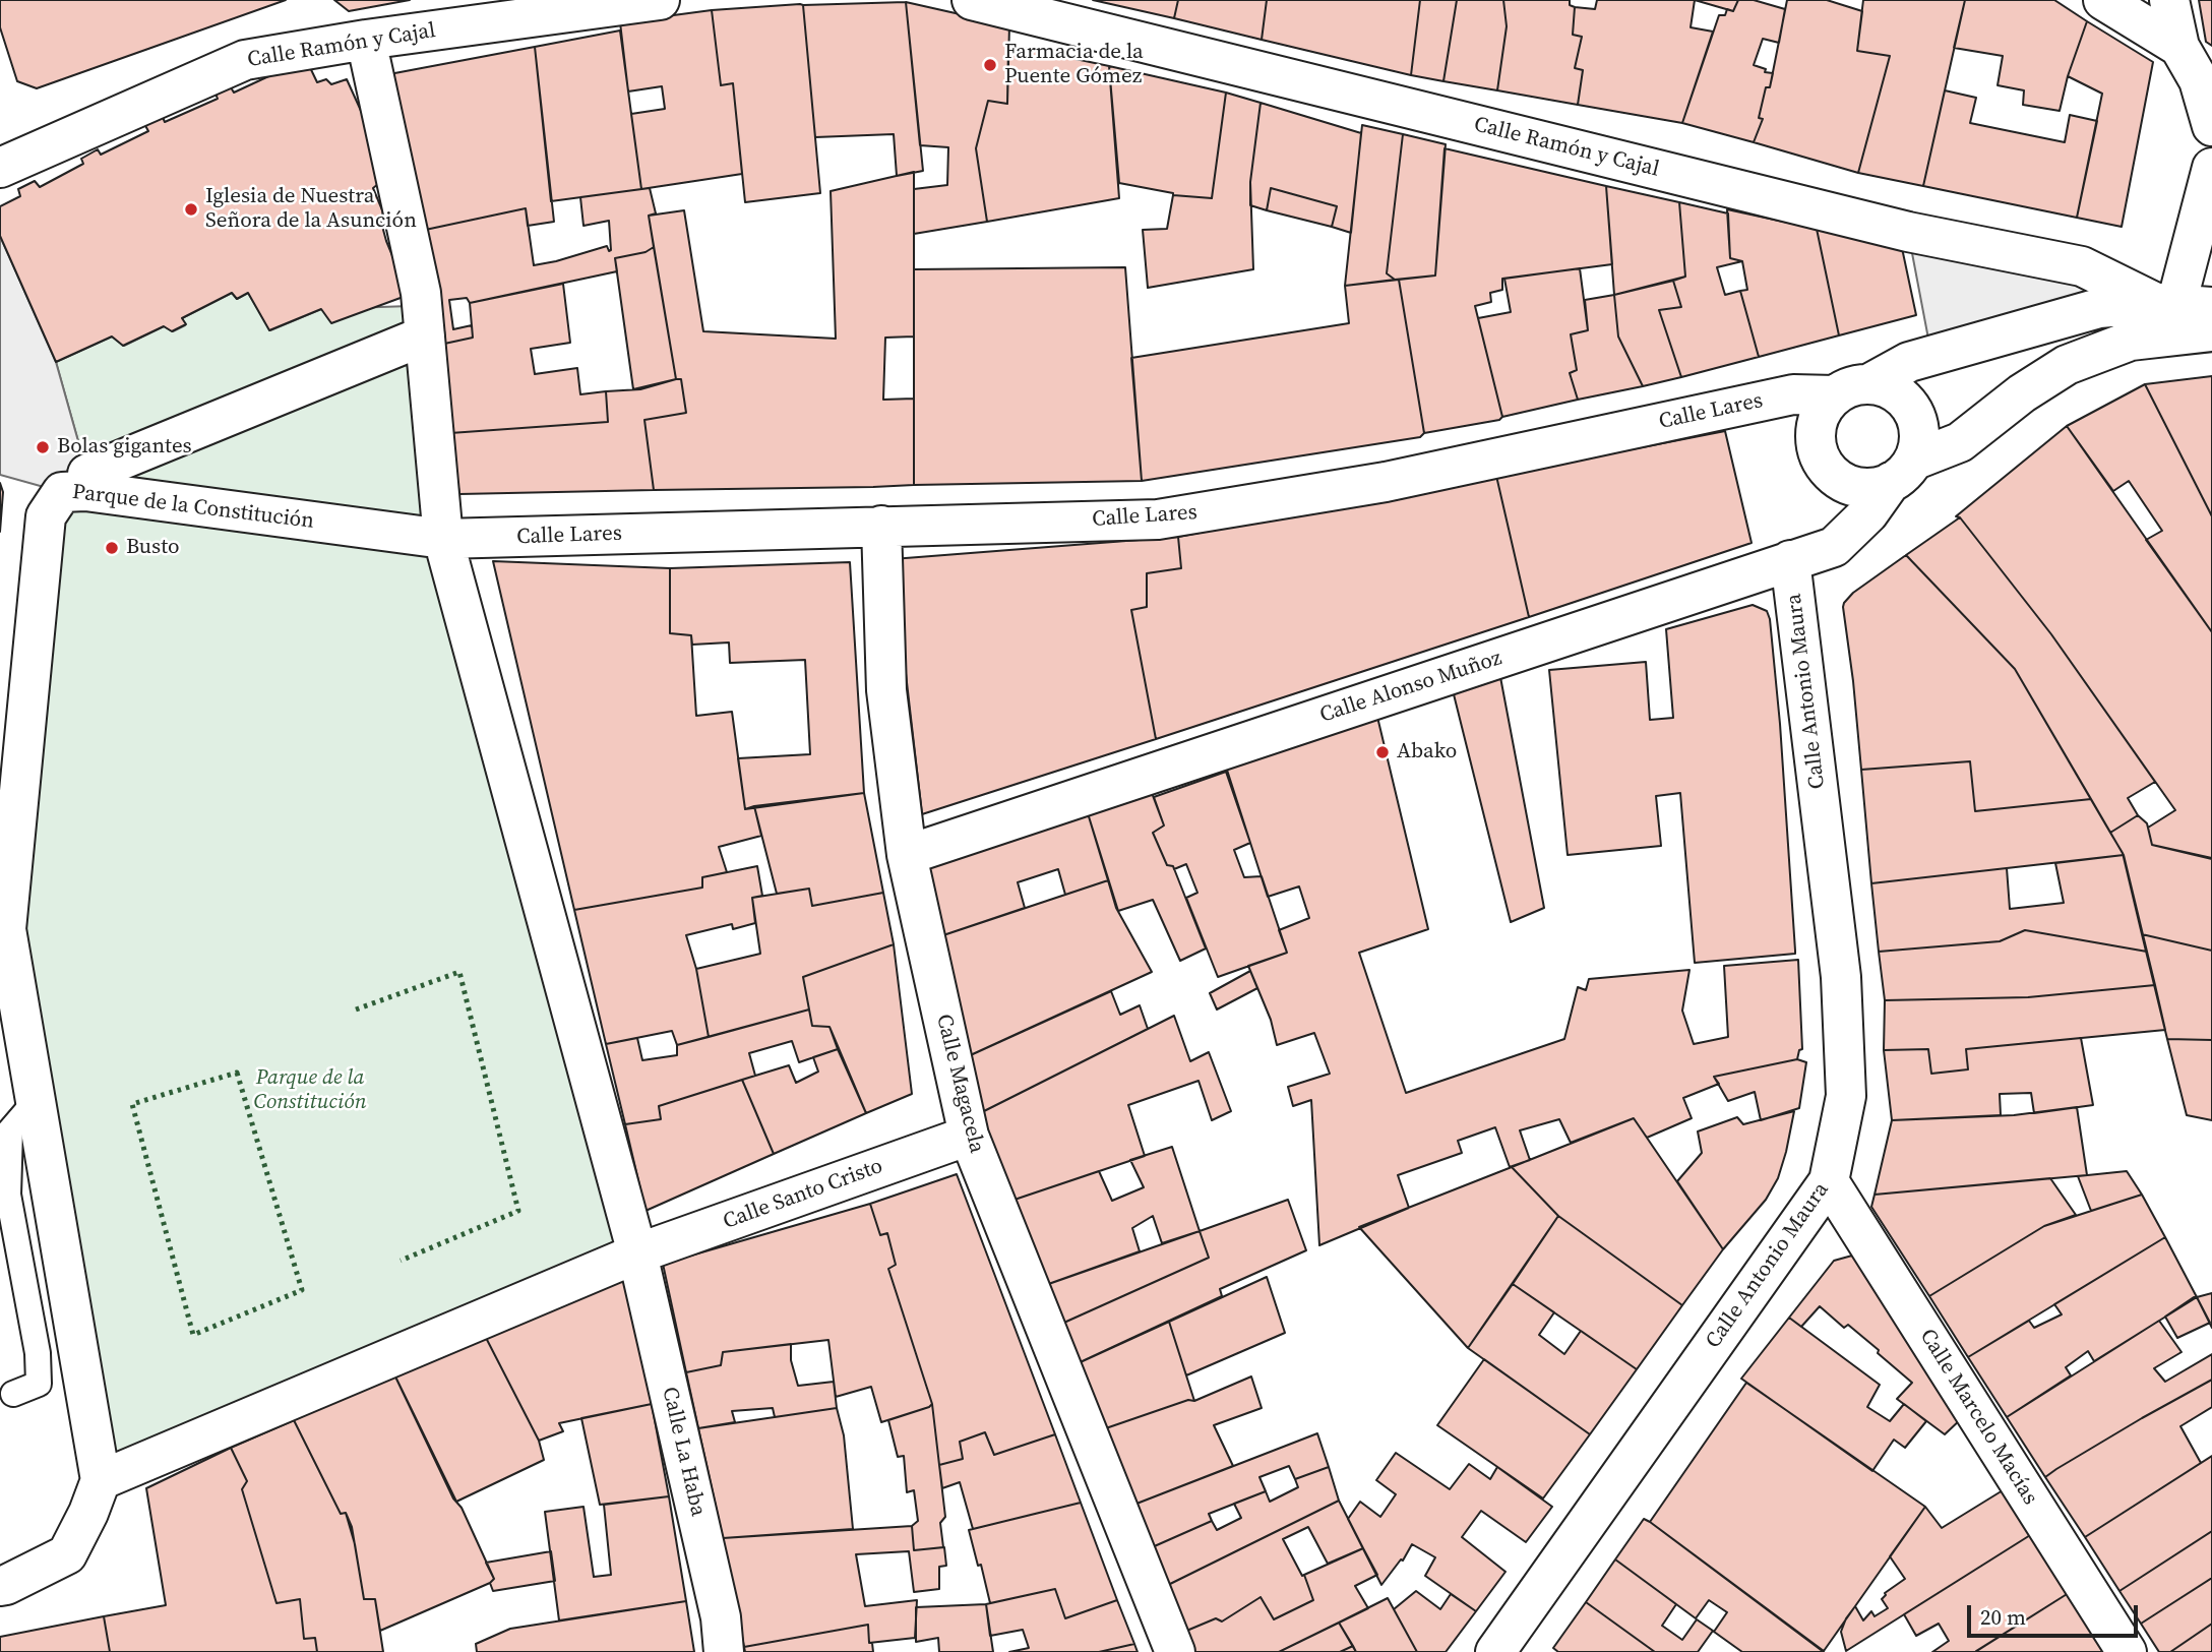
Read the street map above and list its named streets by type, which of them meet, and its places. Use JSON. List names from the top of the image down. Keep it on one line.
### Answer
{"streets":{"street":["Calle Ramón y Cajal","Calle Lares","Parque de la Constitución","Calle Alonso Muñoz","Calle Antonio Maura","Calle Magacela","Calle Santo Cristo","Calle Marcelo Macías","Calle La Haba"]},"crossings":[["Calle Lares","Parque de la Constitución"],["Calle Lares","Calle Alonso Muñoz"],["Calle Lares","Calle Magacela"],["Calle Alonso Muñoz","Calle Antonio Maura"],["Calle Alonso Muñoz","Calle Magacela"],["Calle Antonio Maura","Calle Marcelo Macías"],["Calle Magacela","Calle Santo Cristo"],["Calle Santo Cristo","Calle La Haba"]],"parks":["Parque de la Constitución"],"places":["Farmacia de la Puente Gómez","Iglesia de Nuestra Señora de la Asunción","Bolas gigantes","Busto","Abako"],"scale_bar":"20 m"}
